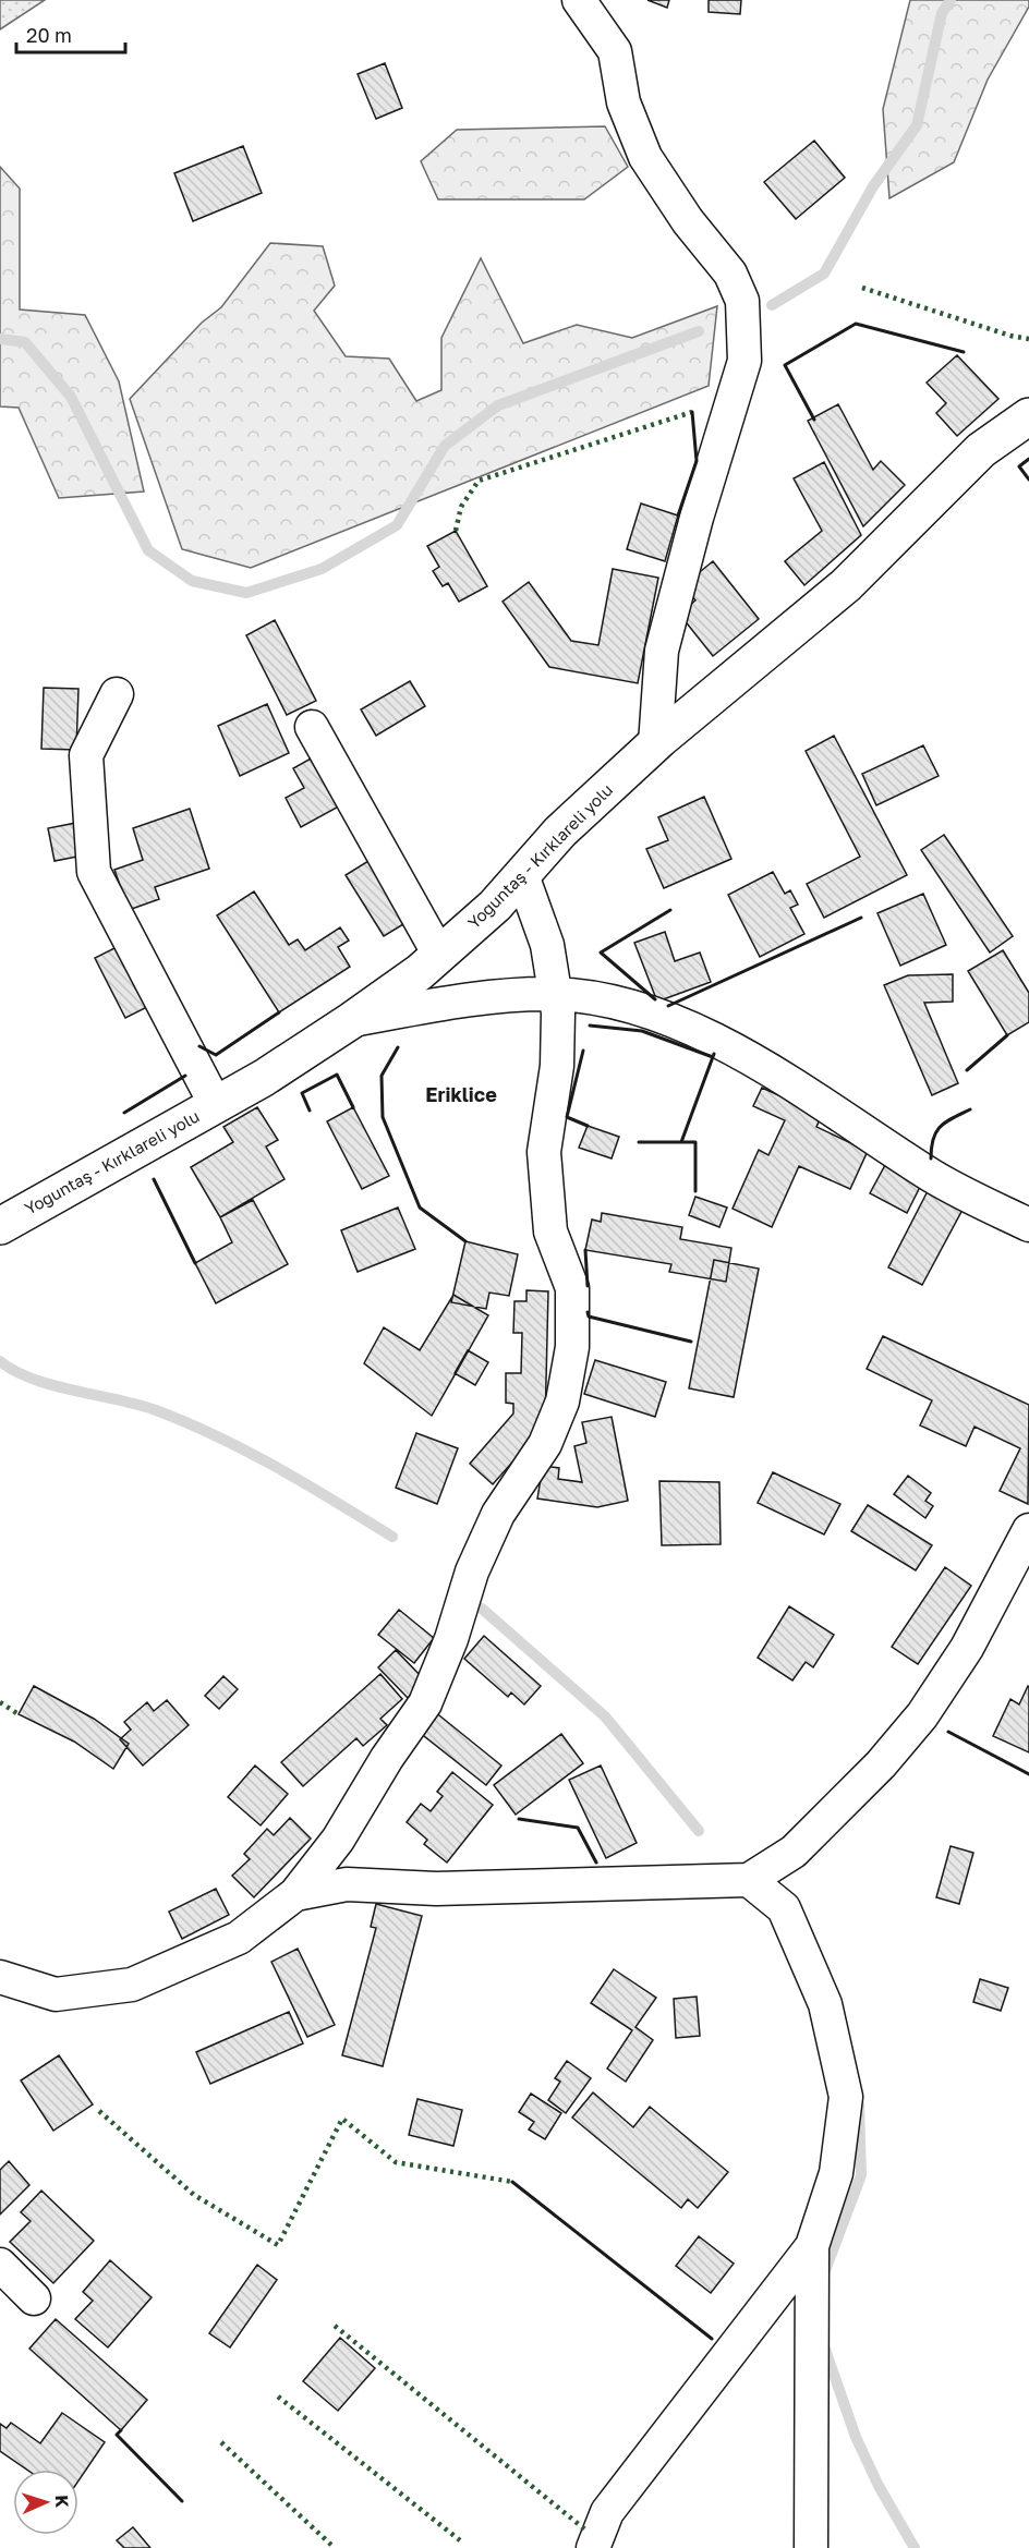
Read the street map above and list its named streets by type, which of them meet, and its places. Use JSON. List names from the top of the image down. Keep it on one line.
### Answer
{"streets":{"street":["Yoğuntaş - Kırklareli yolu"]},"districts":["Eriklice"],"scale_bar":"20 m","north":"right"}
